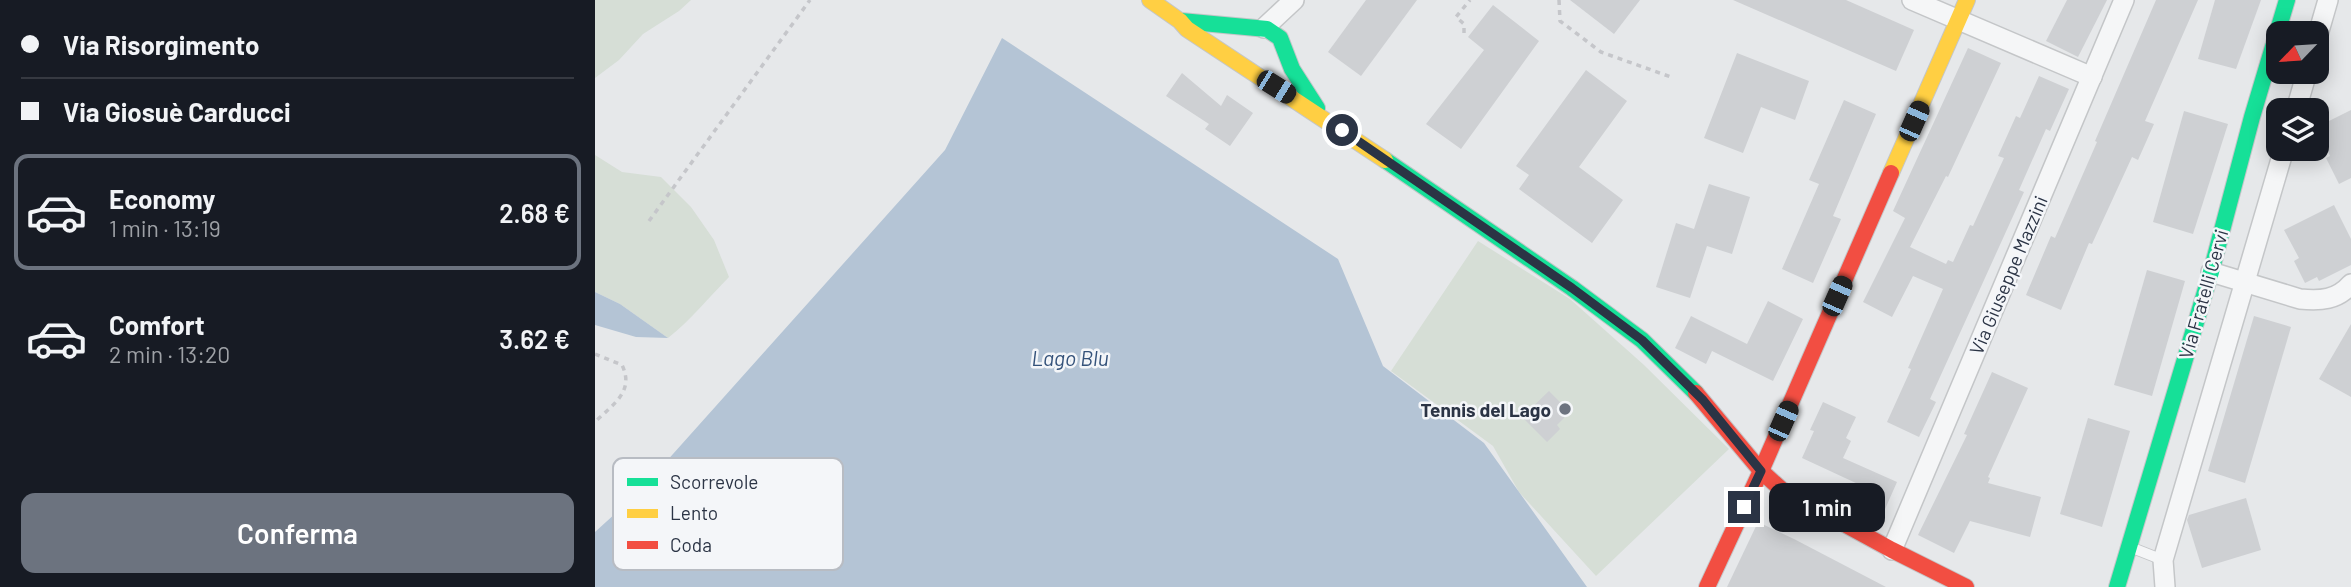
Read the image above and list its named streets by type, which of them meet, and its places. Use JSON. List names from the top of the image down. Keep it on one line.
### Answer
{"streets":{"street":["Via Giuseppe Mazzini","Via Fratelli Cervi"]},"water":["Lago Blu"],"places":["Tennis del Lago"],"legend":["Scorrevole","Lento","Coda"],"north":"bottom left","page":{"banner":["Via Risorgimento","Via Giosuè Carducci"],"list":[{"name":"Economy","note":"1 min · 13:19","value":"2.68 €"},{"name":"Comfort","note":"2 min · 13:20","value":"3.62 €"}],"buttons":"Conferma","bubble":"1 min"}}
